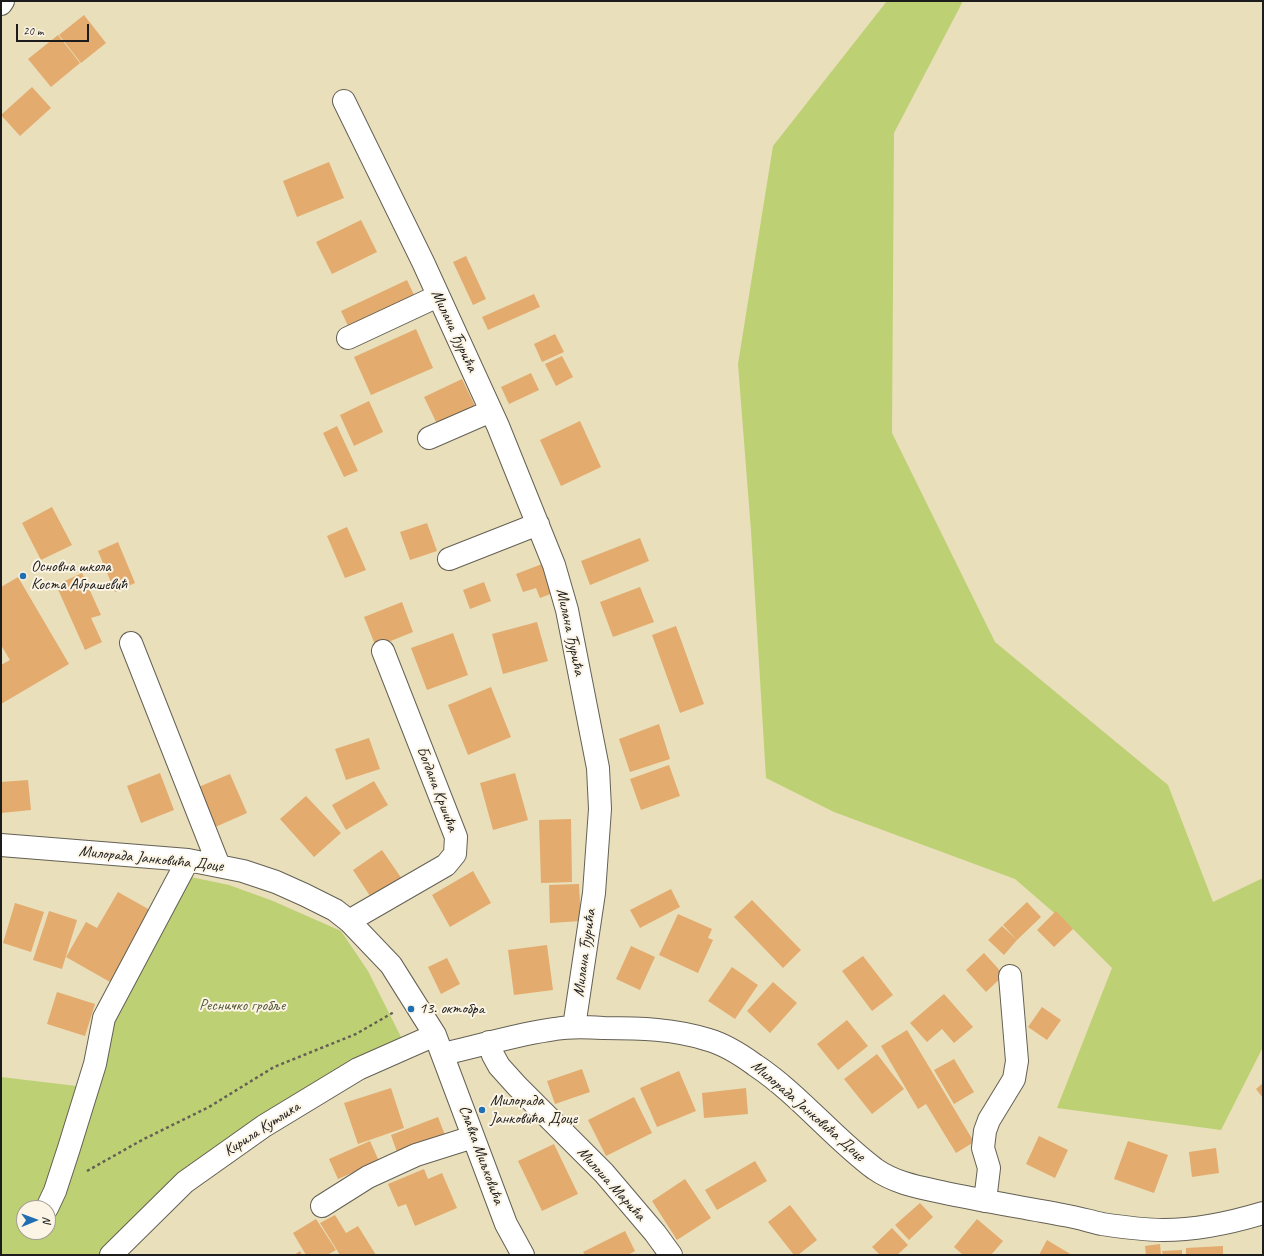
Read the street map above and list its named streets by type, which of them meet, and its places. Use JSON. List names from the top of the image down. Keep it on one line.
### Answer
{"streets":{"street":["Милана Ђурића","Богдана Кршића","Милорада Јанковића Доце","Кирила Кутлика","Славка Миљковића","Милоша Марића"]},"crossings":[["Милана Ђурића","Милорада Јанковића Доце"],["Богдана Кршића","Милорада Јанковића Доце"],["Милорада Јанковића Доце","Кирила Кутлика"],["Милорада Јанковића Доце","Славка Миљковића"],["Милорада Јанковића Доце","Милоша Марића"],["Кирила Кутлика","Славка Миљковића"]],"parks":["Ресничко гробље"],"places":["Основна школа Коста Абрашевић","13. октобра","Милорада Јанковића Доце"],"scale_bar":"20 m","north":"right"}
